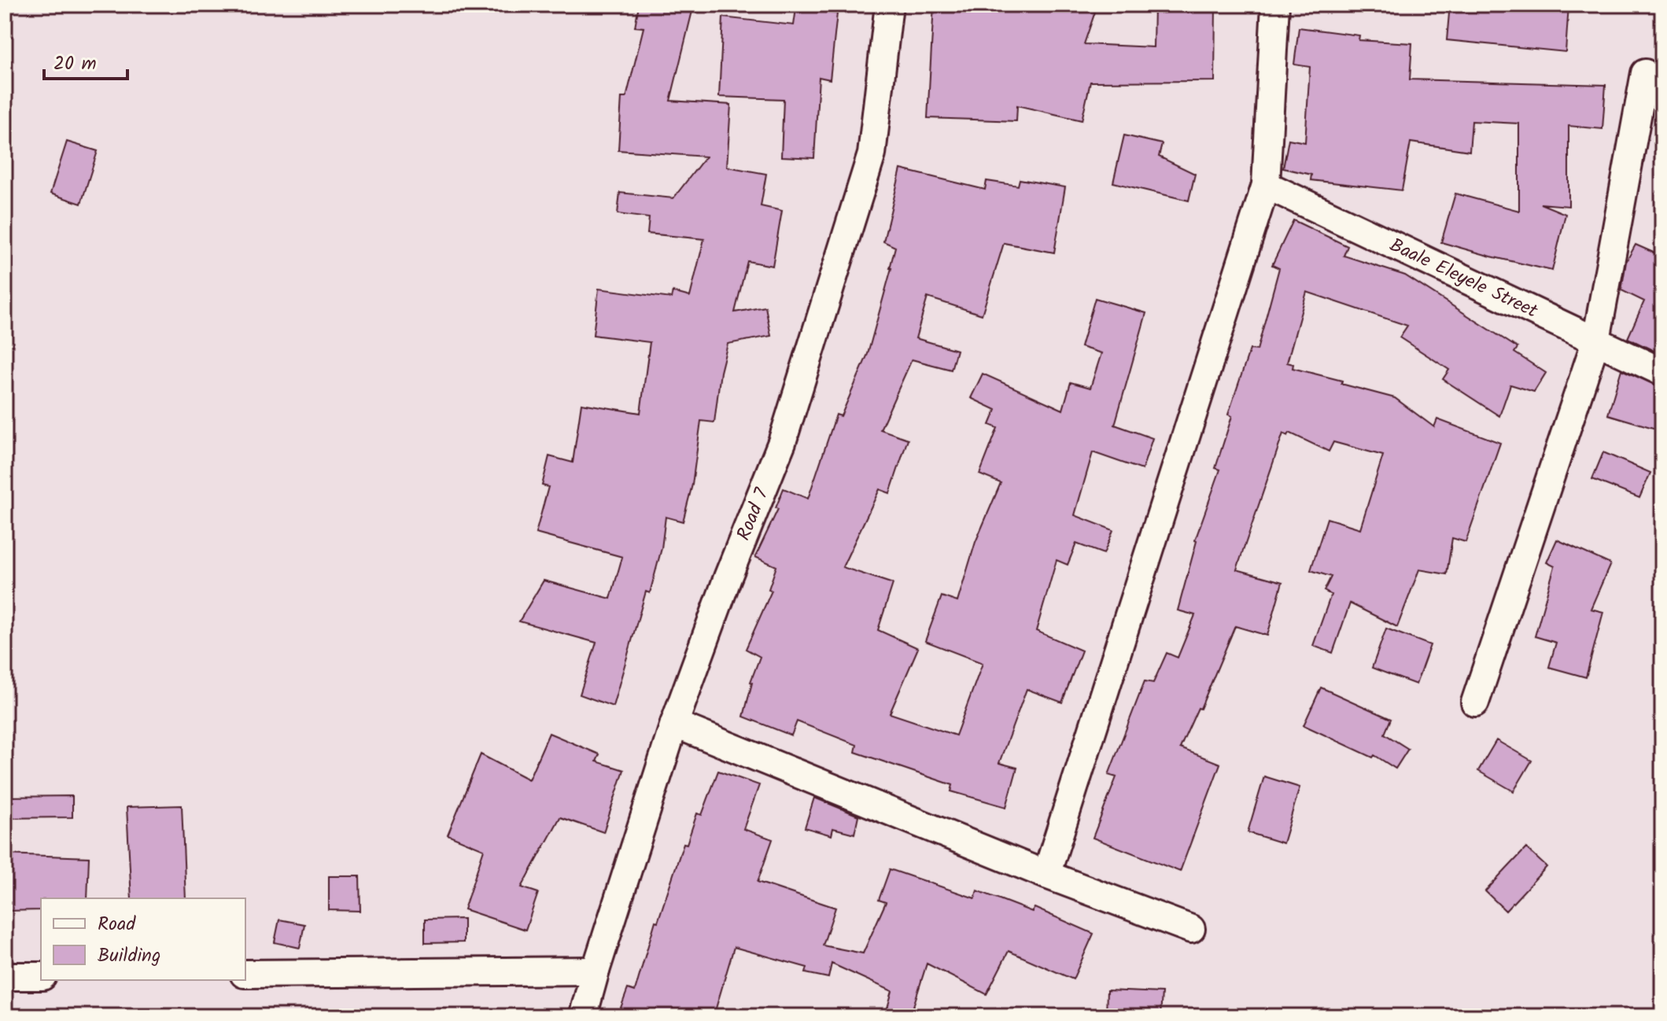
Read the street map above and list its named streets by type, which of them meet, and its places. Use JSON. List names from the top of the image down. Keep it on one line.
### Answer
{"streets":{"street":["Baale Eleyele Street","Road 7"]},"legend":["Road","Building"],"scale_bar":"20 m"}
